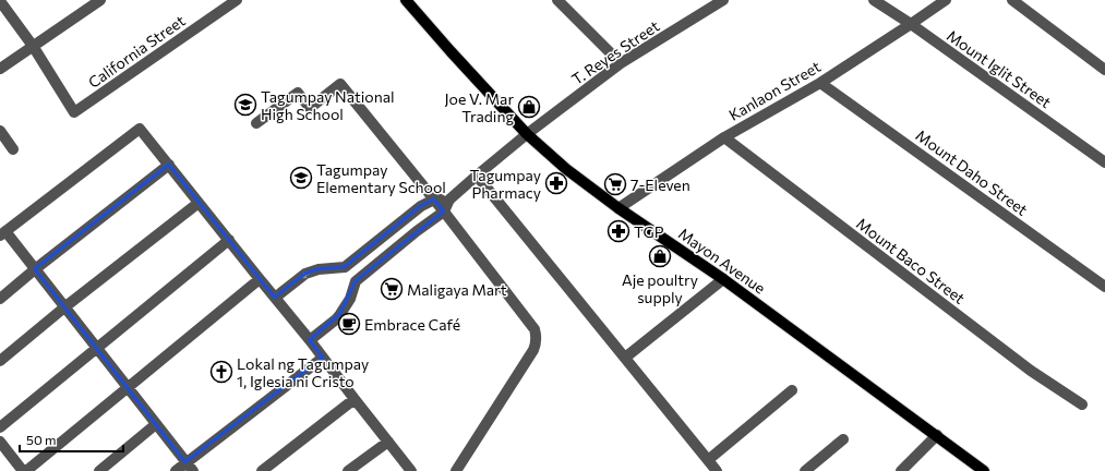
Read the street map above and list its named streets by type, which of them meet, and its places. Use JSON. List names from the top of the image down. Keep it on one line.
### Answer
{"streets":{"main road":["Mayon Avenue"],"street":["California Street","T. Reyes Street","Mount Iglit Street","Kanlaon Street","Mount Daho Street","Mount Baco Street"]},"crossings":[["T. Reyes Street","Mayon Avenue"],["Mount Iglit Street","Kanlaon Street"],["Kanlaon Street","Mount Daho Street"],["Kanlaon Street","Mayon Avenue"],["Kanlaon Street","Mount Baco Street"]],"places":{"school or university":["Tagumpay National High School","Tagumpay Elementary School"],"shop":["Joe V. Mar Trading","Aje poultry supply"],"pharmacy":["Tagumpay Pharmacy","TGP"],"supermarket":["7-Eleven","Maligaya Mart"],"cafe":["Embrace Café"],"church":["Lokal ng Tagumpay 1, Iglesia ni Cristo"]},"scale_bar":"50 m"}
